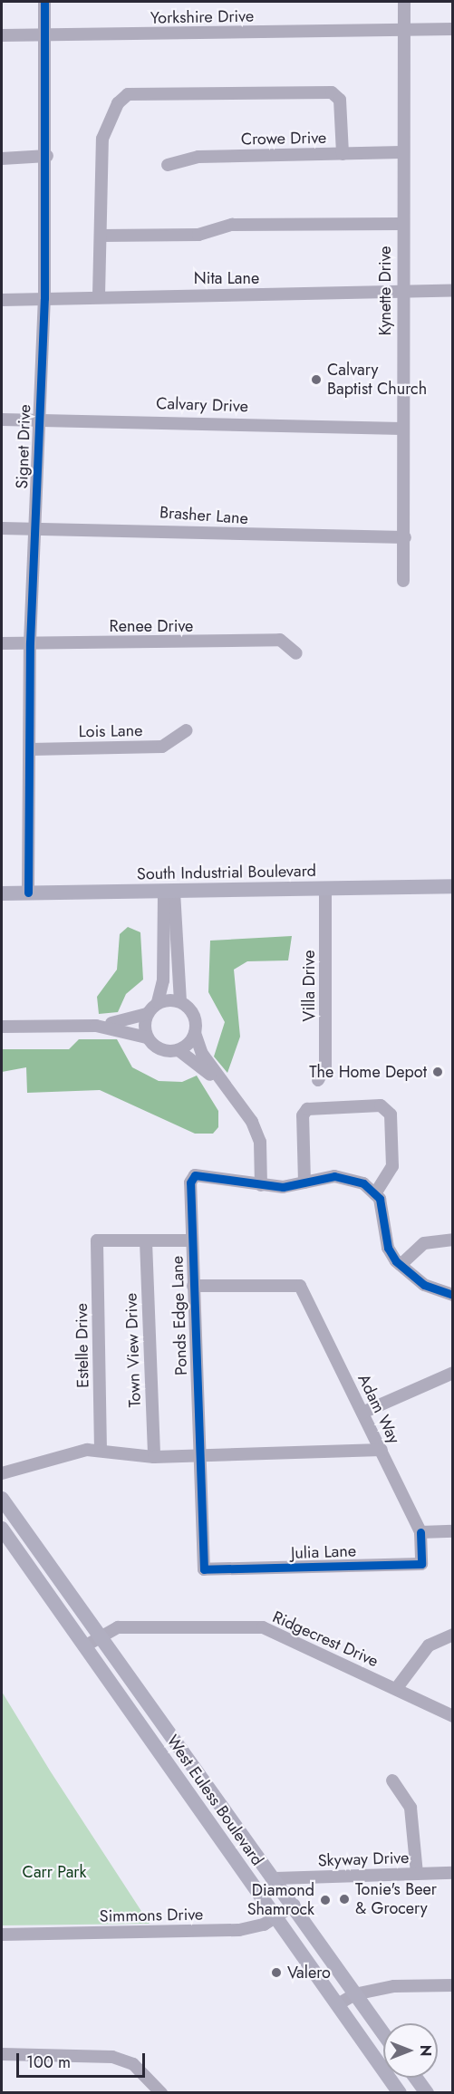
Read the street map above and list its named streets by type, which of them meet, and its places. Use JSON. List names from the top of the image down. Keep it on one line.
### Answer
{"streets":{"main road":["South Industrial Boulevard","West Euless Boulevard"],"street":["Yorkshire Drive","Crowe Drive","Nita Lane","Kynette Drive","Calvary Drive","Signet Drive","Brasher Lane","Renee Drive","Lois Lane","Villa Drive","Ponds Edge Lane","Estelle Drive","Town View Drive","Adam Way","Julia Lane","Ridgecrest Drive","Skyway Drive","Simmons Drive"]},"crossings":[["Yorkshire Drive","Kynette Drive"],["Yorkshire Drive","Signet Drive"],["Crowe Drive","Kynette Drive"],["Nita Lane","Kynette Drive"],["Nita Lane","Signet Drive"],["Kynette Drive","Calvary Drive"],["Kynette Drive","Brasher Lane"],["Calvary Drive","Signet Drive"],["Signet Drive","Brasher Lane"],["Signet Drive","Renee Drive"],["Signet Drive","Lois Lane"],["Signet Drive","South Industrial Boulevard"],["South Industrial Boulevard","Villa Drive"],["Ponds Edge Lane","Adam Way"],["Ponds Edge Lane","Julia Lane"],["Estelle Drive","Town View Drive"],["Adam Way","Julia Lane"],["Ridgecrest Drive","West Euless Boulevard"],["West Euless Boulevard","Skyway Drive"],["West Euless Boulevard","Simmons Drive"]],"parks":["Carr Park"],"places":["Calvary Baptist Church","The Home Depot","Tonie's Beer & Grocery","Diamond Shamrock","Valero"],"scale_bar":"100 m","north":"right"}
